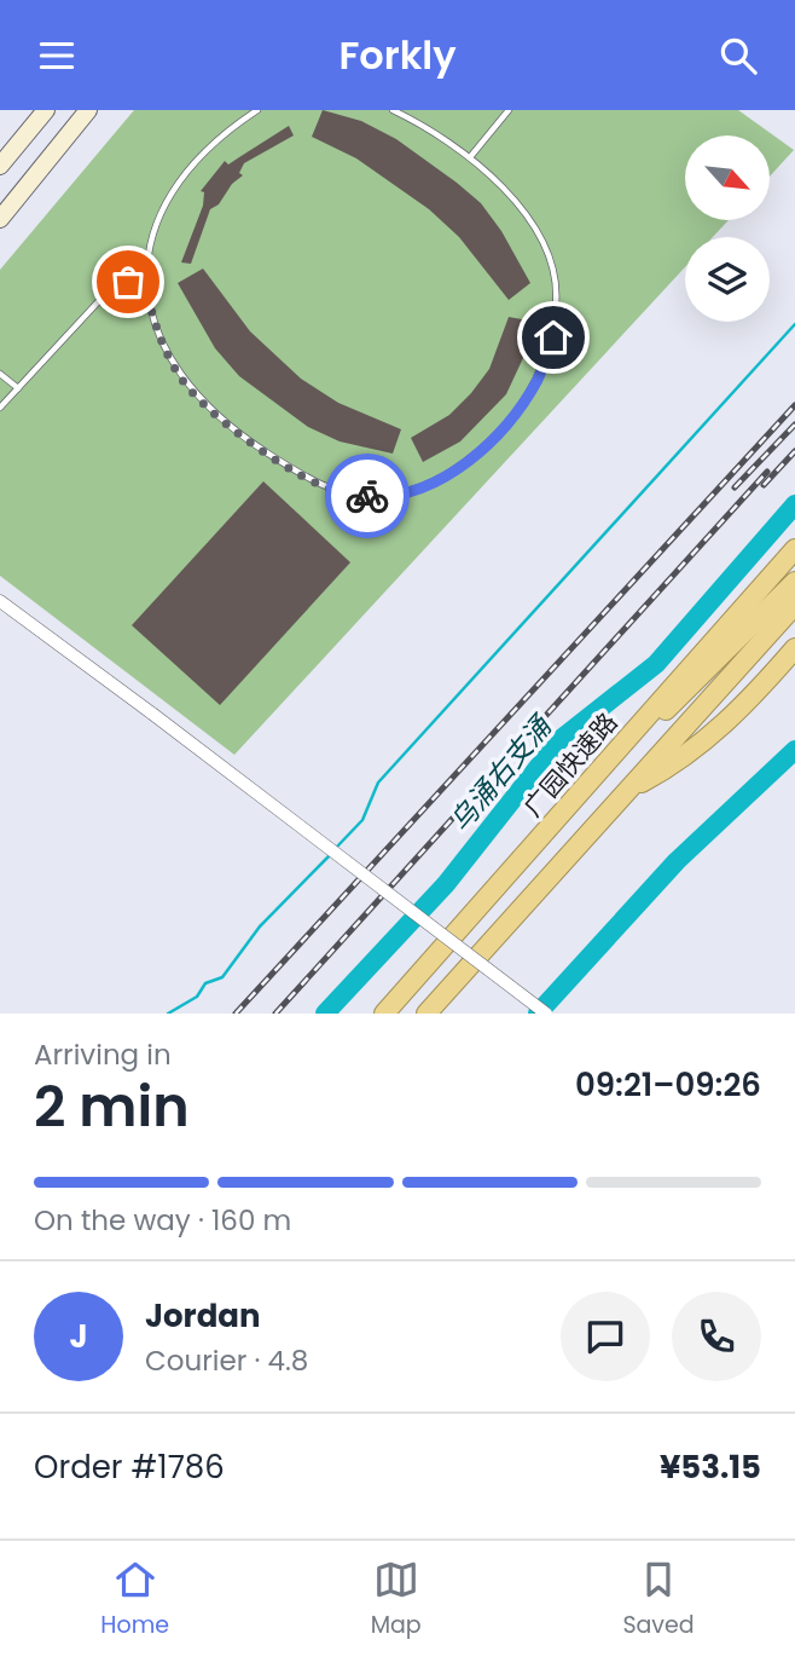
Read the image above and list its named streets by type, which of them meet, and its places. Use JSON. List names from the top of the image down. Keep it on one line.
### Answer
{"streets":{"highway":["广园快速路"]},"water":["乌涌右支涌"],"north":"bottom right","page":{"header":"Forkly","heading":["2 min","Arriving in","09:21–09:26"],"panel":["Jordan","Courier · 4.8","Order #1786","¥53.15"],"bar":"On the way · 160 m","round":"J","tabs":["Home","Map","Saved"]}}
